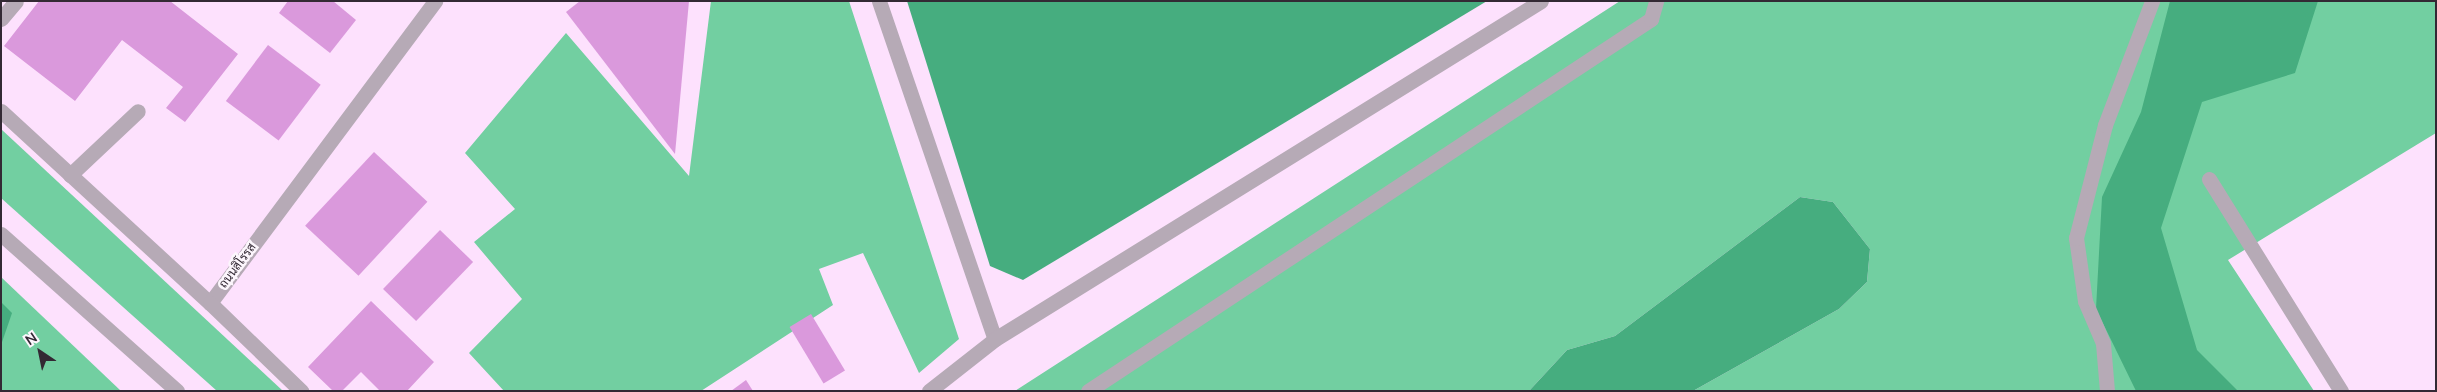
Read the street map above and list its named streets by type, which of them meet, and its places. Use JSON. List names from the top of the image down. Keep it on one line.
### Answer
{"streets":{"street":["ถนนสิโรรส"]},"north":"top left"}
